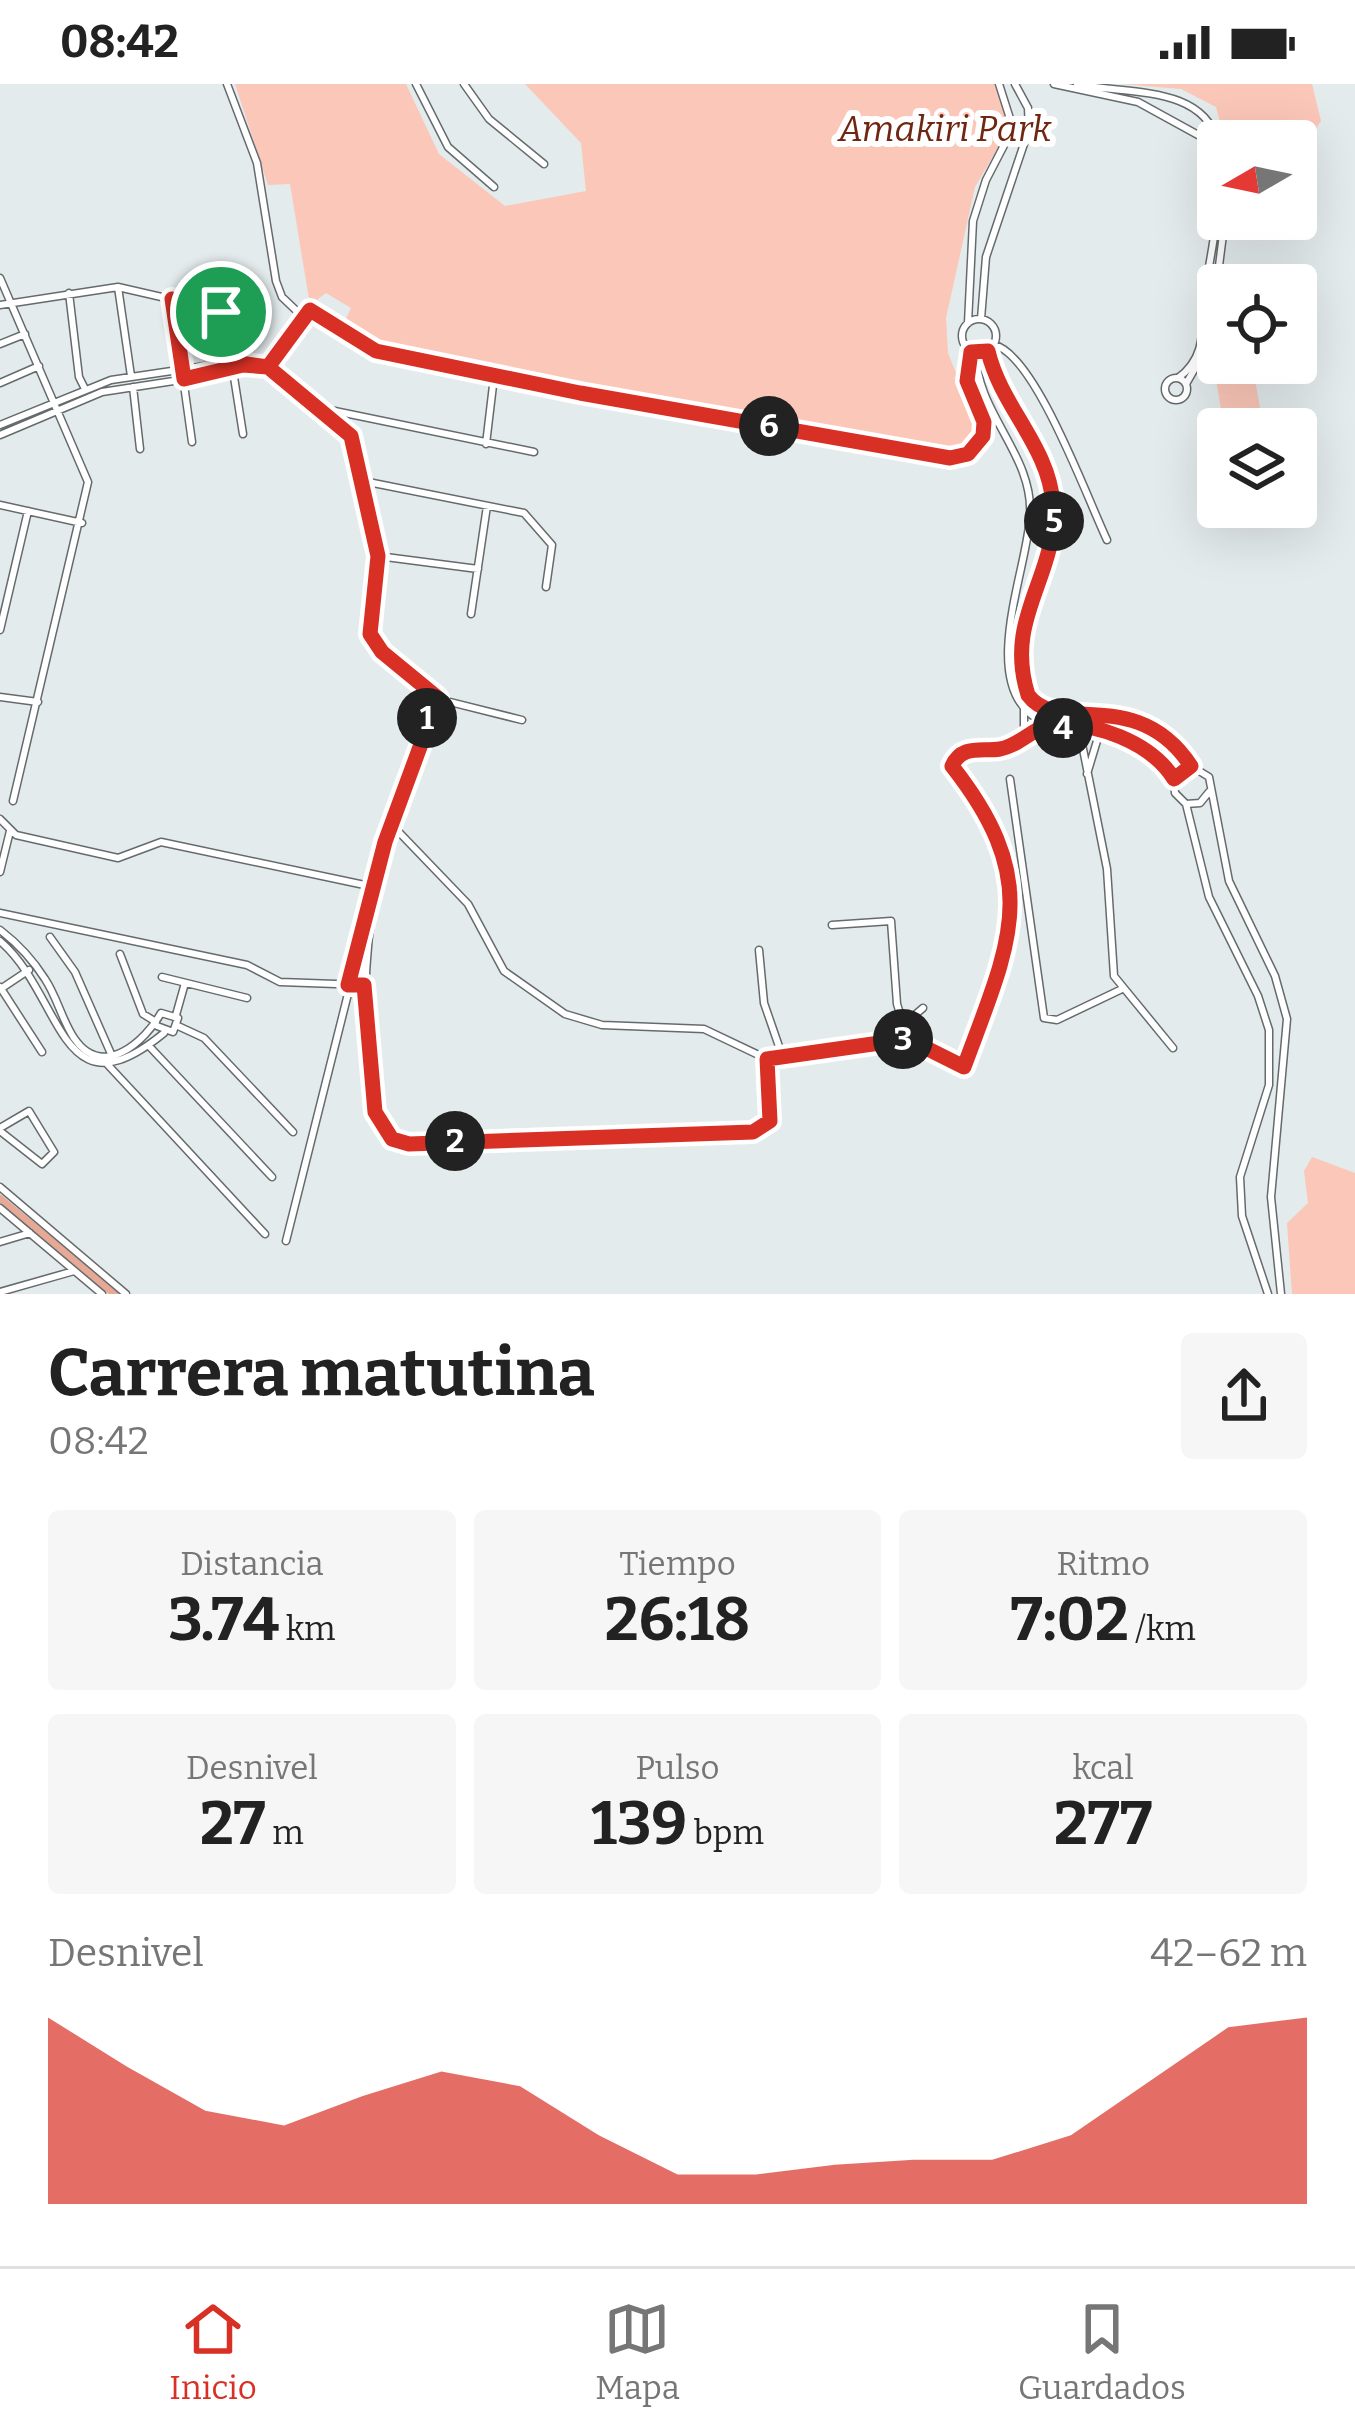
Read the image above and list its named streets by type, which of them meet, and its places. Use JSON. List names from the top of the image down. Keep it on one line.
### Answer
{"parks":["Amakiri Park"],"north":"left","page":{"status":"08:42","pins":["6","5","1","4","3","2"],"heading":["Carrera matutina","08:42"],"stats":[["Distancia","3.74 km"],["Tiempo","26:18"],["Ritmo","7:02 /km"],["Desnivel","27 m"],["Pulso","139 bpm"],["kcal","277"]],"chart":["Desnivel","42–62 m"],"tabs":["Inicio","Mapa","Guardados"]}}
